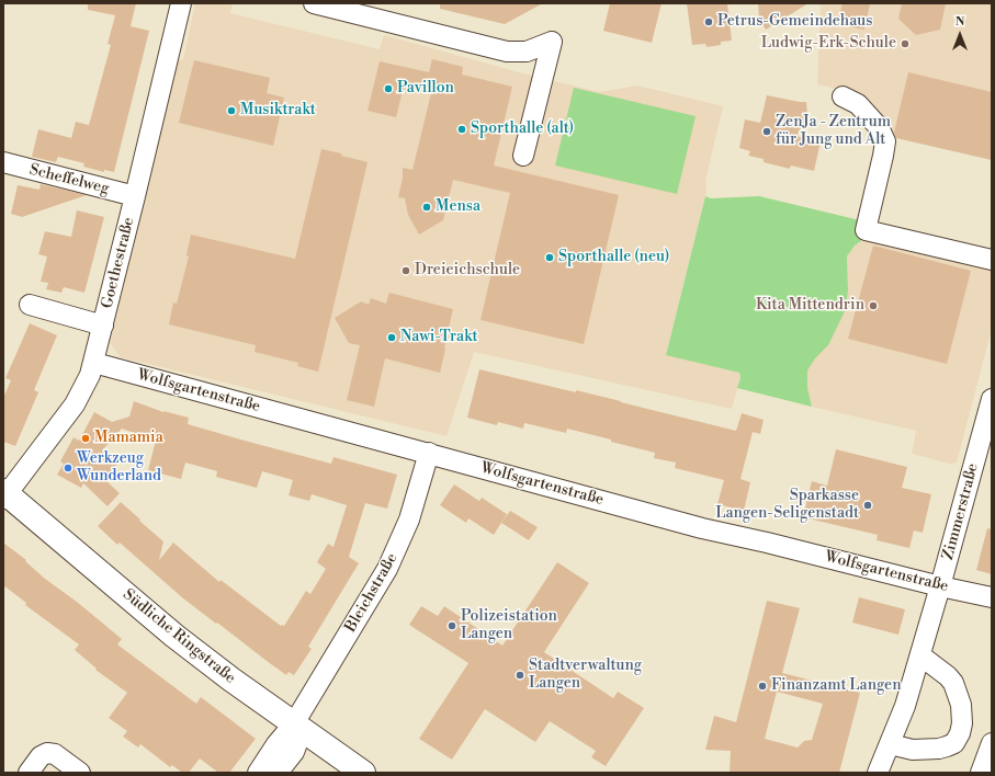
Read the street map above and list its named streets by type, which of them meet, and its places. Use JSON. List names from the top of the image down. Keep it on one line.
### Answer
{"streets":{"main road":["Südliche Ringstraße"],"street":["Scheffelweg","Goethestraße","Wolfsgartenstraße","Zimmerstraße","Bleichstraße"]},"crossings":[["Scheffelweg","Goethestraße"],["Goethestraße","Wolfsgartenstraße"],["Goethestraße","Südliche Ringstraße"],["Wolfsgartenstraße","Zimmerstraße"],["Wolfsgartenstraße","Bleichstraße"],["Bleichstraße","Südliche Ringstraße"]],"places":["Petrus-Gemeindehaus","Ludwig-Erk-Schule","Pavillon","Musiktrakt","Sporthalle (alt)","ZenJa - Zentrum für Jung und Alt","Mensa","Sporthalle (neu)","Dreieichschule","Kita Mittendrin","Nawi-Trakt","Mamamia","Werkzeug Wunderland","Sparkasse Langen-Seligenstadt","Polizeistation Langen","Stadtverwaltung Langen","Finanzamt Langen"],"north":"top"}
